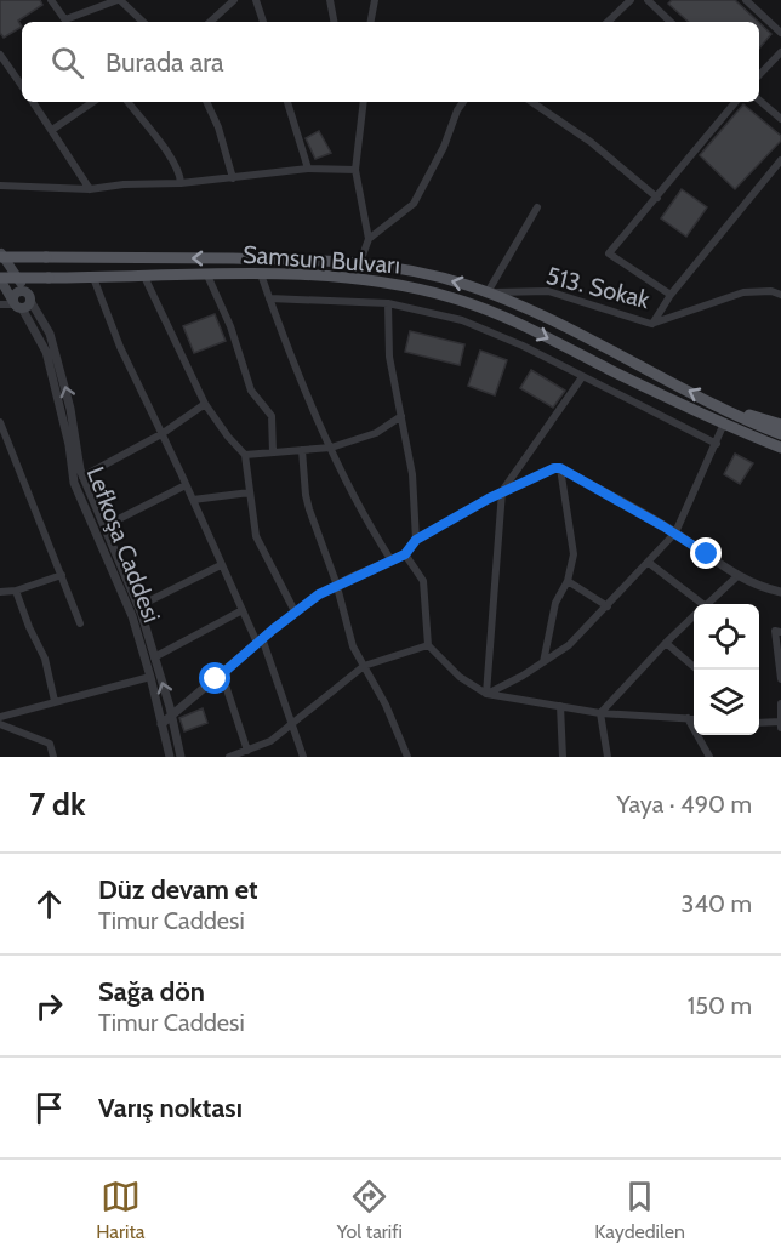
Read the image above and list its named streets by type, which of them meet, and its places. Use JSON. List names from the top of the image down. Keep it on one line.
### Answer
{"streets":{"main road":["Samsun Bulvarı"],"street":["513. Sokak","Lefkoşa Caddesi"]},"page":{"search":"Burada ara","heading":["7 dk","Yaya · 490 m"],"list":[["Düz devam et","Timur Caddesi","340 m"],["Sağa dön","Timur Caddesi","150 m"],"Varış noktası"],"nav":["Harita","Yol tarifi","Kaydedilen"]}}
